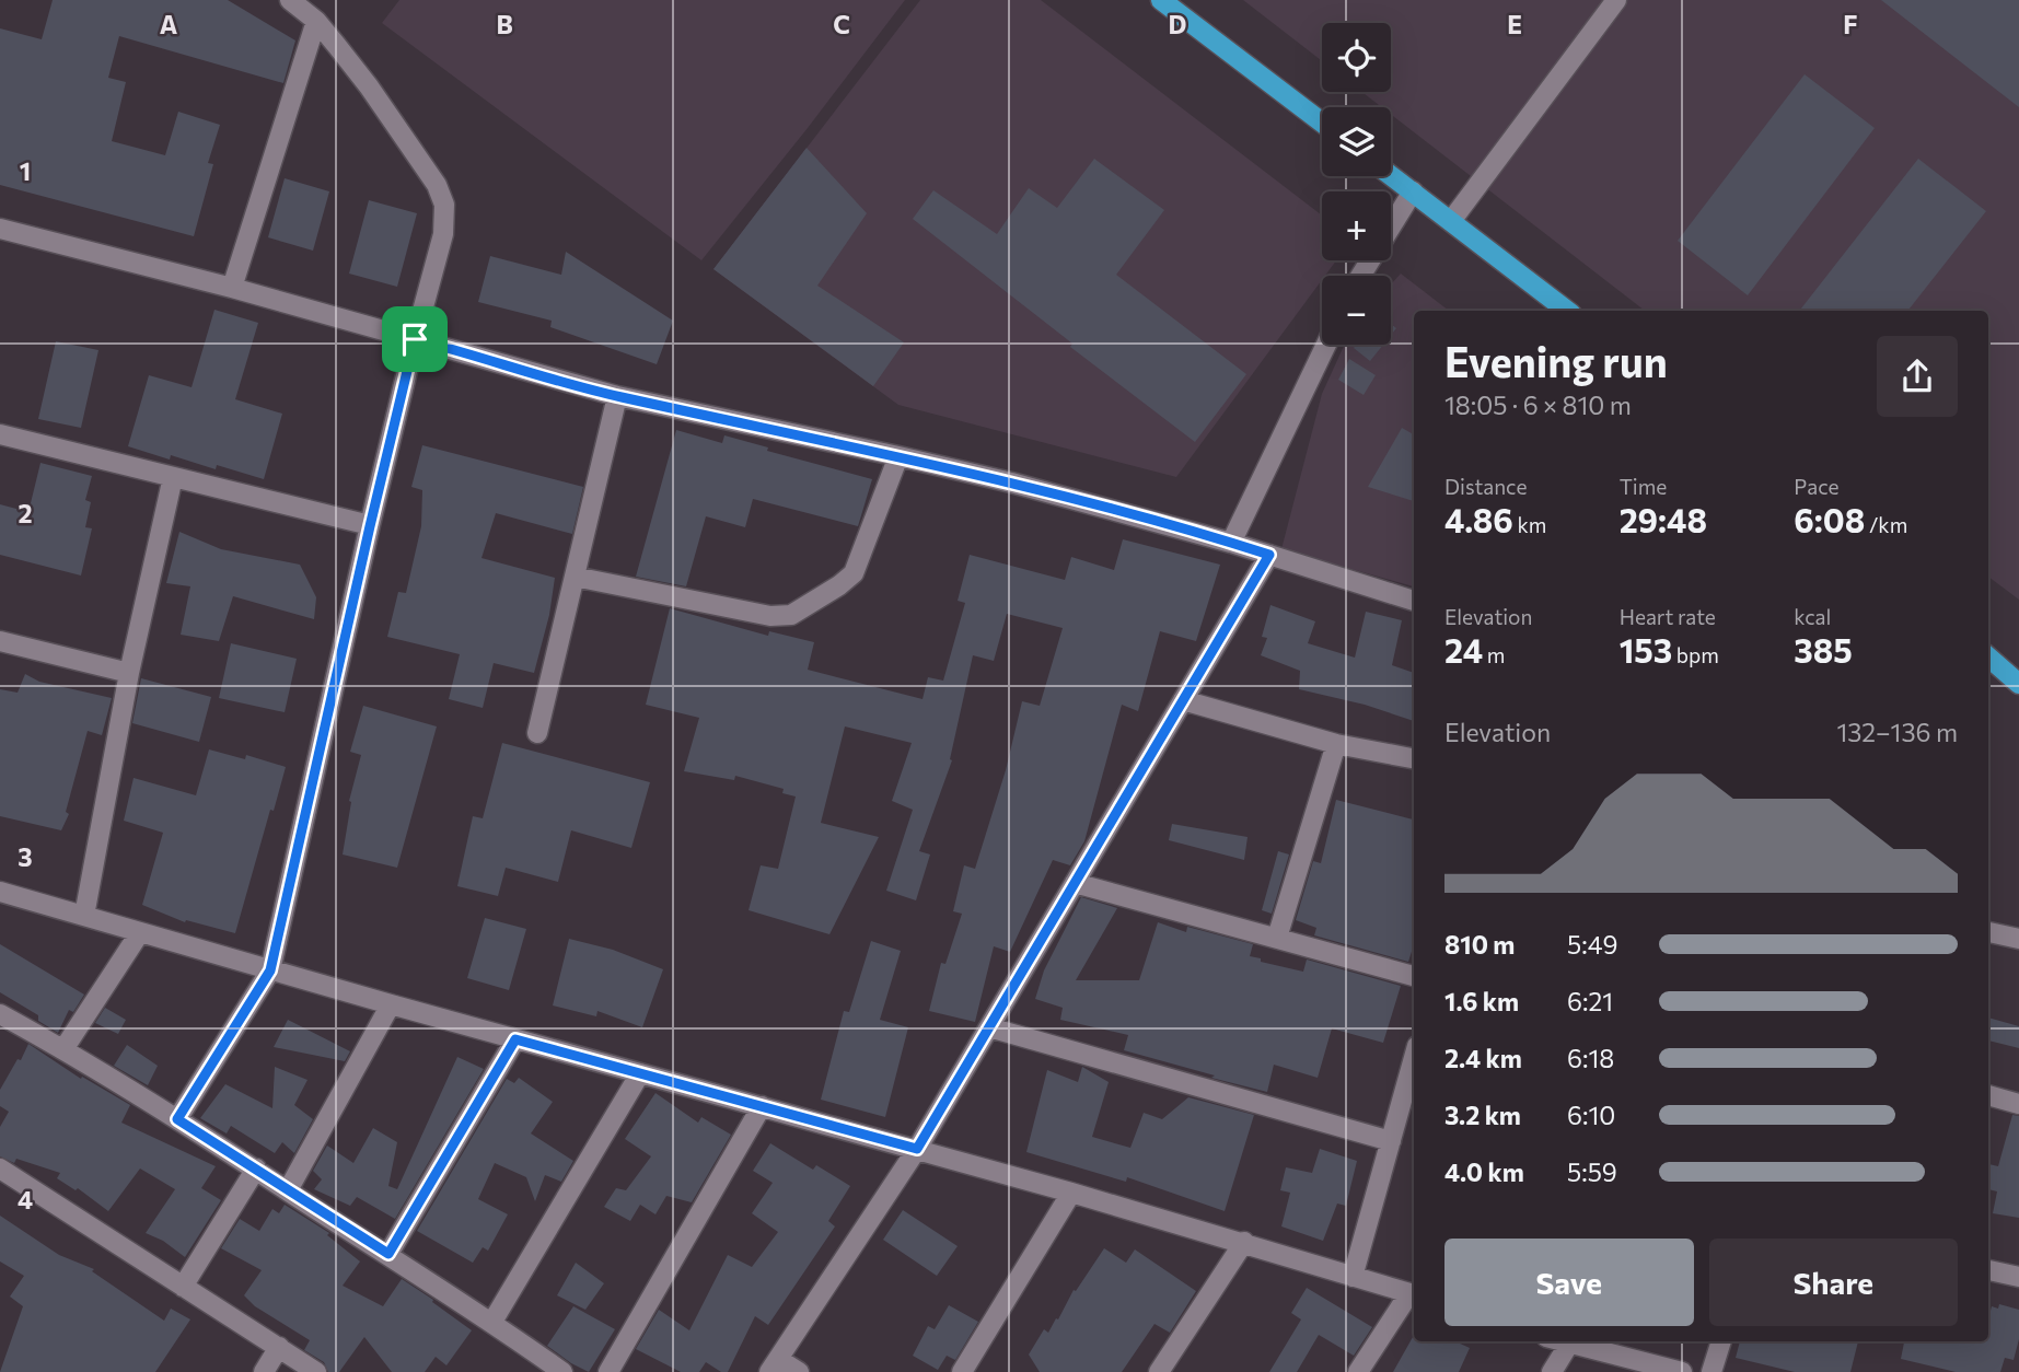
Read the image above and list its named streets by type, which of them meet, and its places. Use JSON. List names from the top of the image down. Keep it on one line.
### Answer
{"page":{"map_buttons":["+","−"],"heading":["Evening run","18:05 · 6 × 810 m"],"stats":[["Distance","4.86 km"],["Time","29:48"],["Pace","6:08 /km"],["Elevation","24 m"],["Heart rate","153 bpm"],["kcal","385"]],"chart":["Elevation","132–136 m"],"list":[{"name":"810 m","note":"5:49"},{"name":"1.6 km","note":"6:21"},{"name":"2.4 km","note":"6:18"},{"name":"3.2 km","note":"6:10"},{"name":"4.0 km","note":"5:59"}],"buttons":["Save","Share"]},"grid":{"columns":["A","B","C","D","E","F"],"rows":["1","2","3","4"]}}
